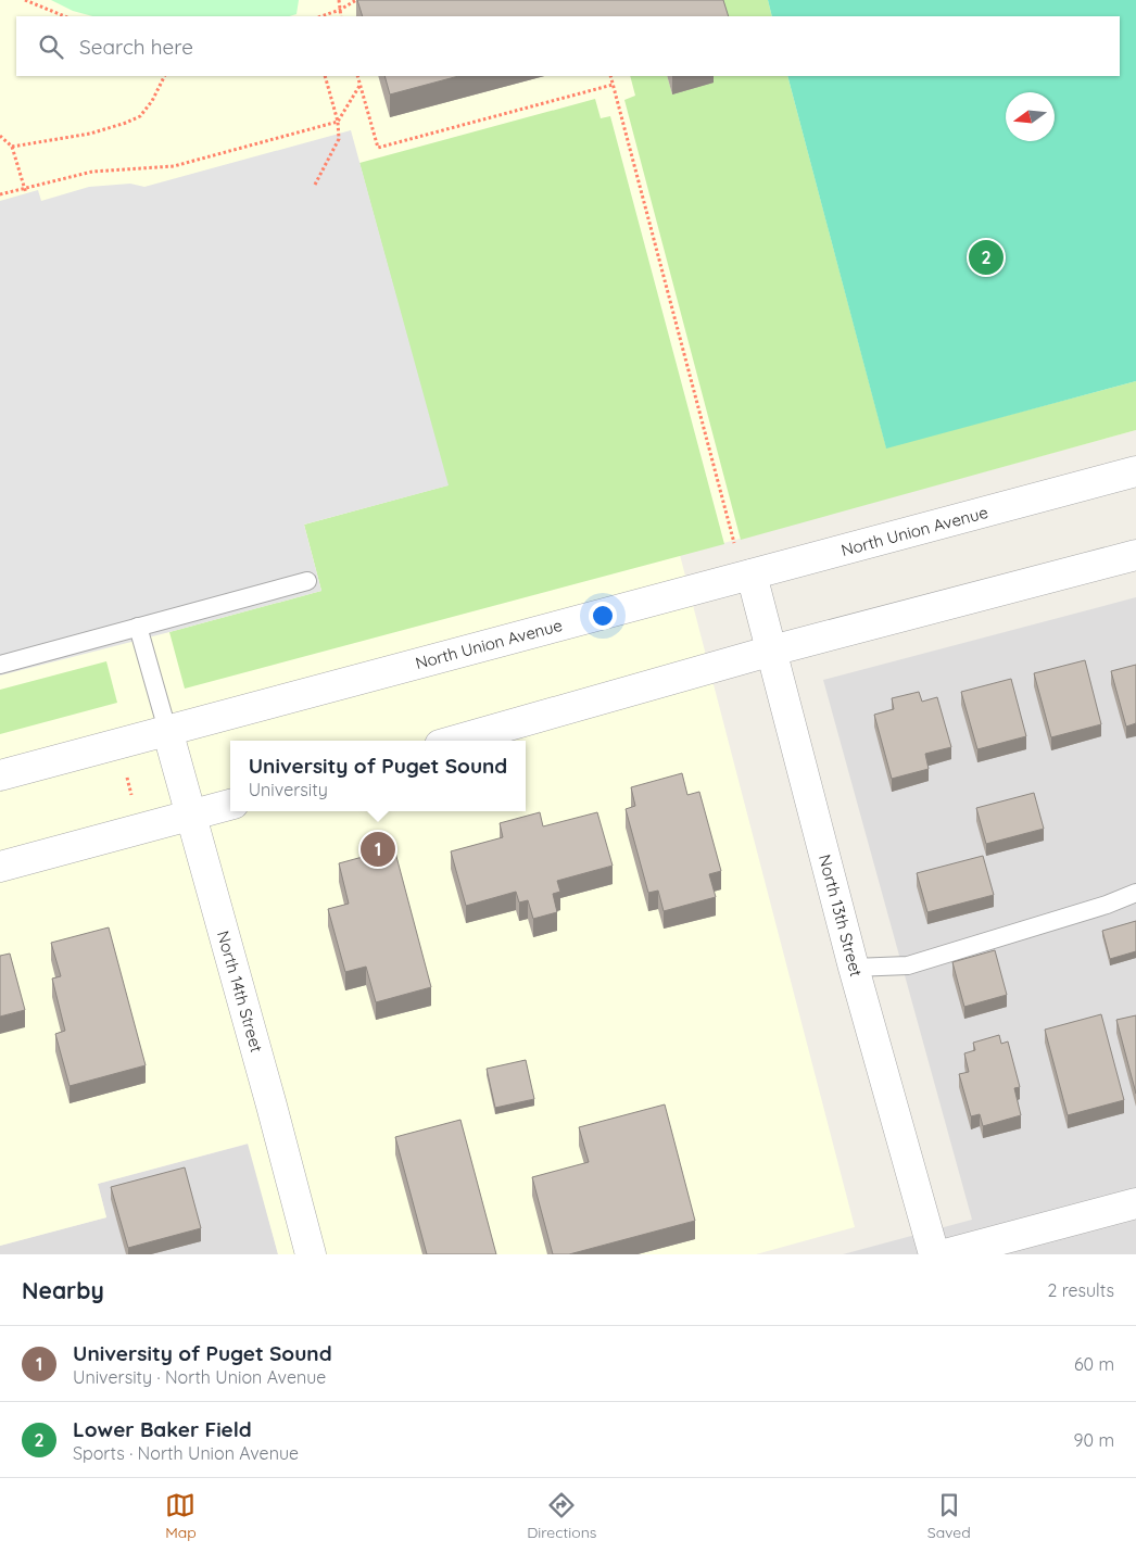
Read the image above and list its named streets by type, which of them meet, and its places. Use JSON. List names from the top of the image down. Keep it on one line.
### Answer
{"streets":{"street":["North Union Avenue","North 13th Street","North 14th Street"]},"crossings":[["North Union Avenue","North 13th Street"],["North Union Avenue","North 14th Street"]],"north":"left","page":{"search":"Search here","pins":["2","1"],"popup":["University of Puget Sound","University"],"heading":["Nearby","2 results"],"list":[{"mark":"1","name":"University of Puget Sound","note":"University · North Union Avenue","value":"60 m"},{"mark":"2","name":"Lower Baker Field","note":"Sports · North Union Avenue","value":"90 m"}],"nav":["Map","Directions","Saved"]}}
